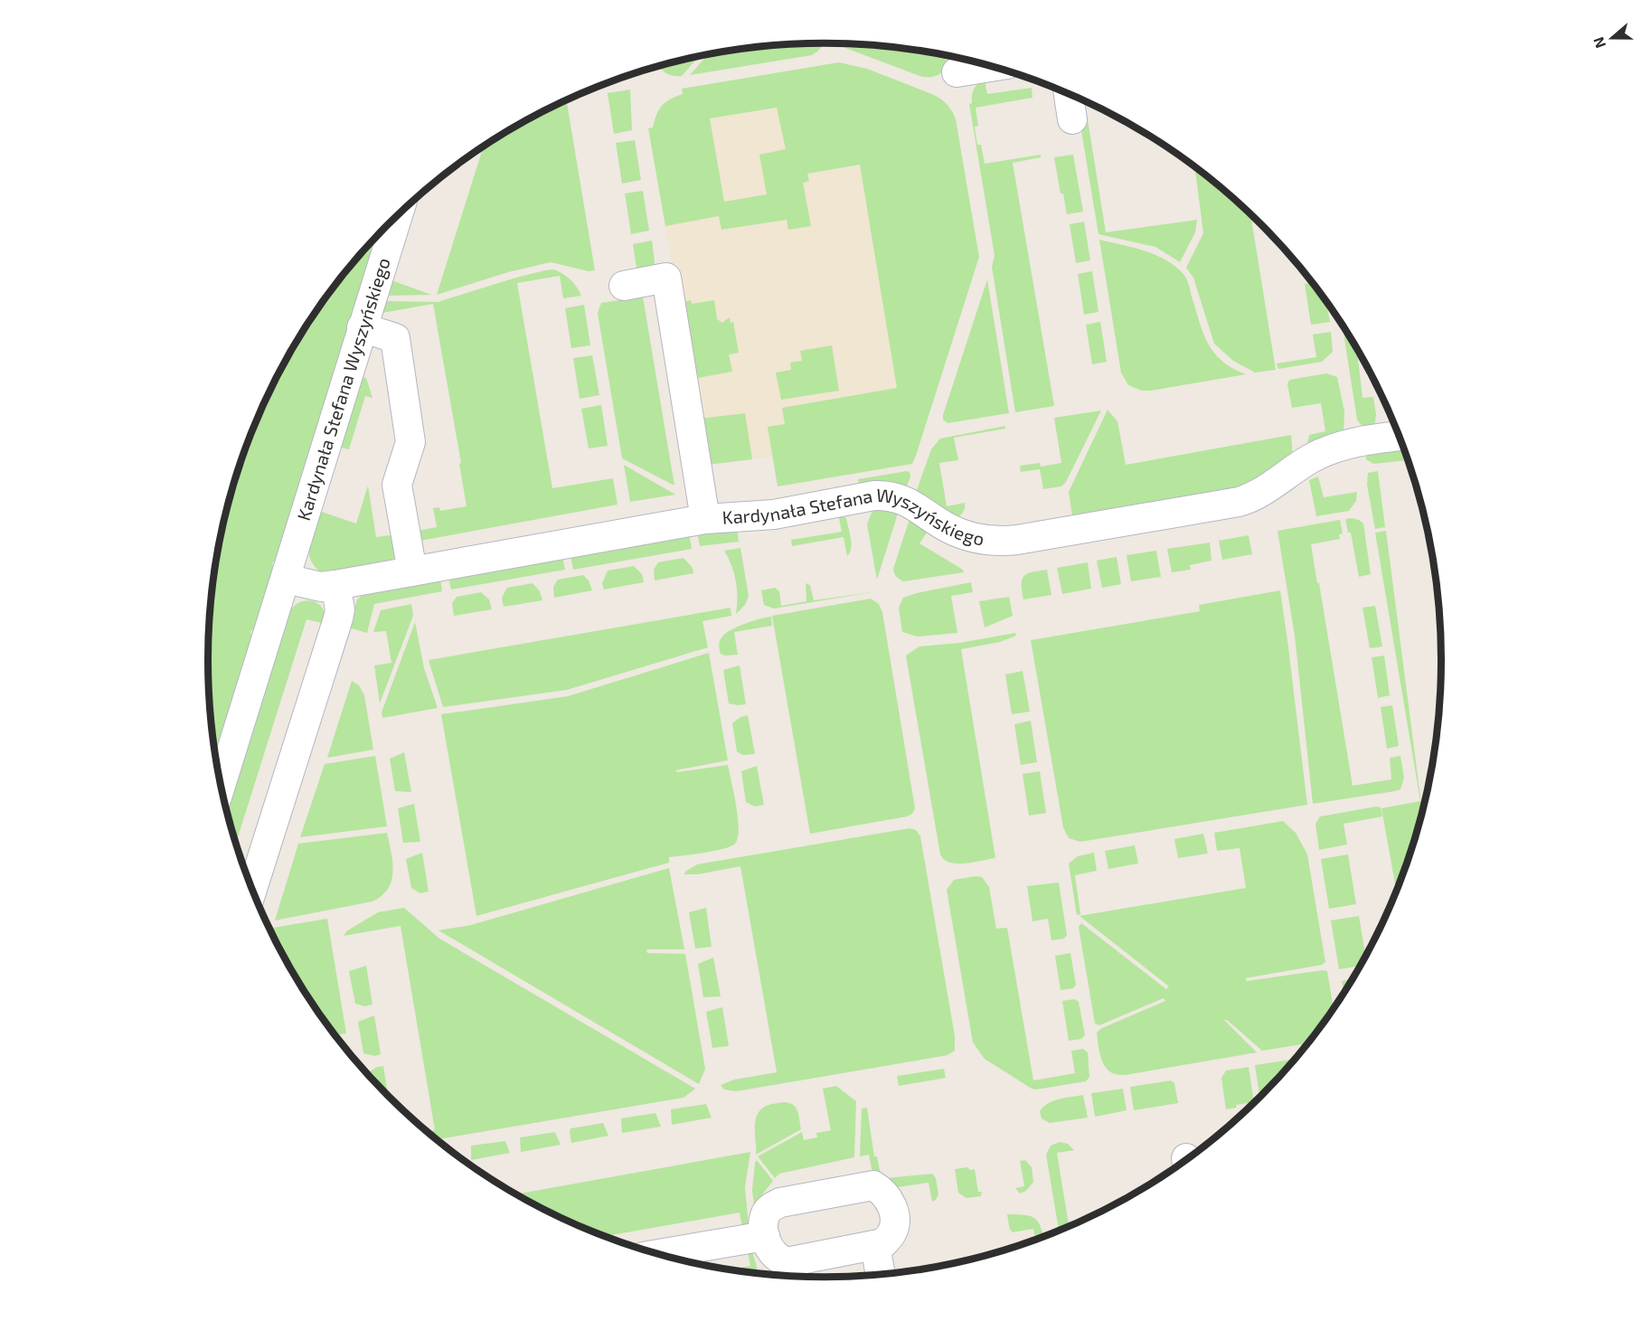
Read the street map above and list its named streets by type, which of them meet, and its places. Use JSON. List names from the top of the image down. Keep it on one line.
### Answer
{"streets":{"street":["Kardynała Stefana Wyszyńskiego"]},"north":"left"}
